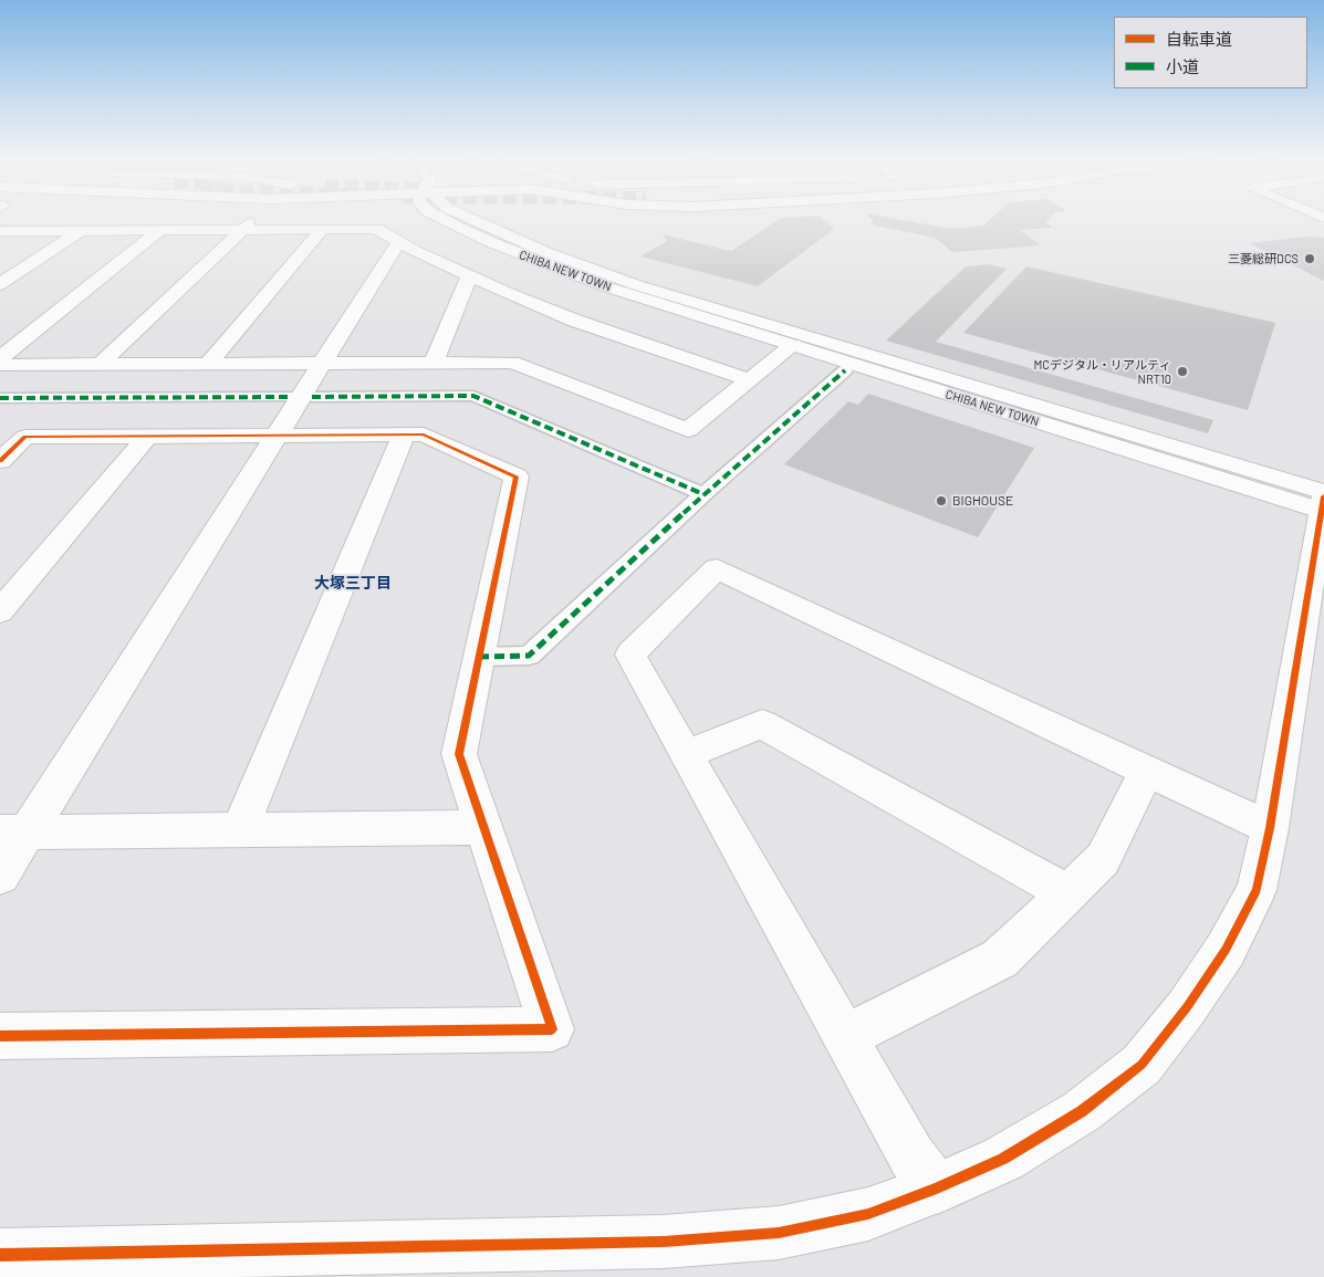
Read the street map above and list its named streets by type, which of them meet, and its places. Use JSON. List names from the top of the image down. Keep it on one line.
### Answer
{"streets":{"street":["CHIBA NEW TOWN"]},"districts":["大塚三丁目"],"places":["三菱総研DCS","MCデジタル・リアルティ NRT10","BIGHOUSE"],"legend":["自転車道","小道"]}
